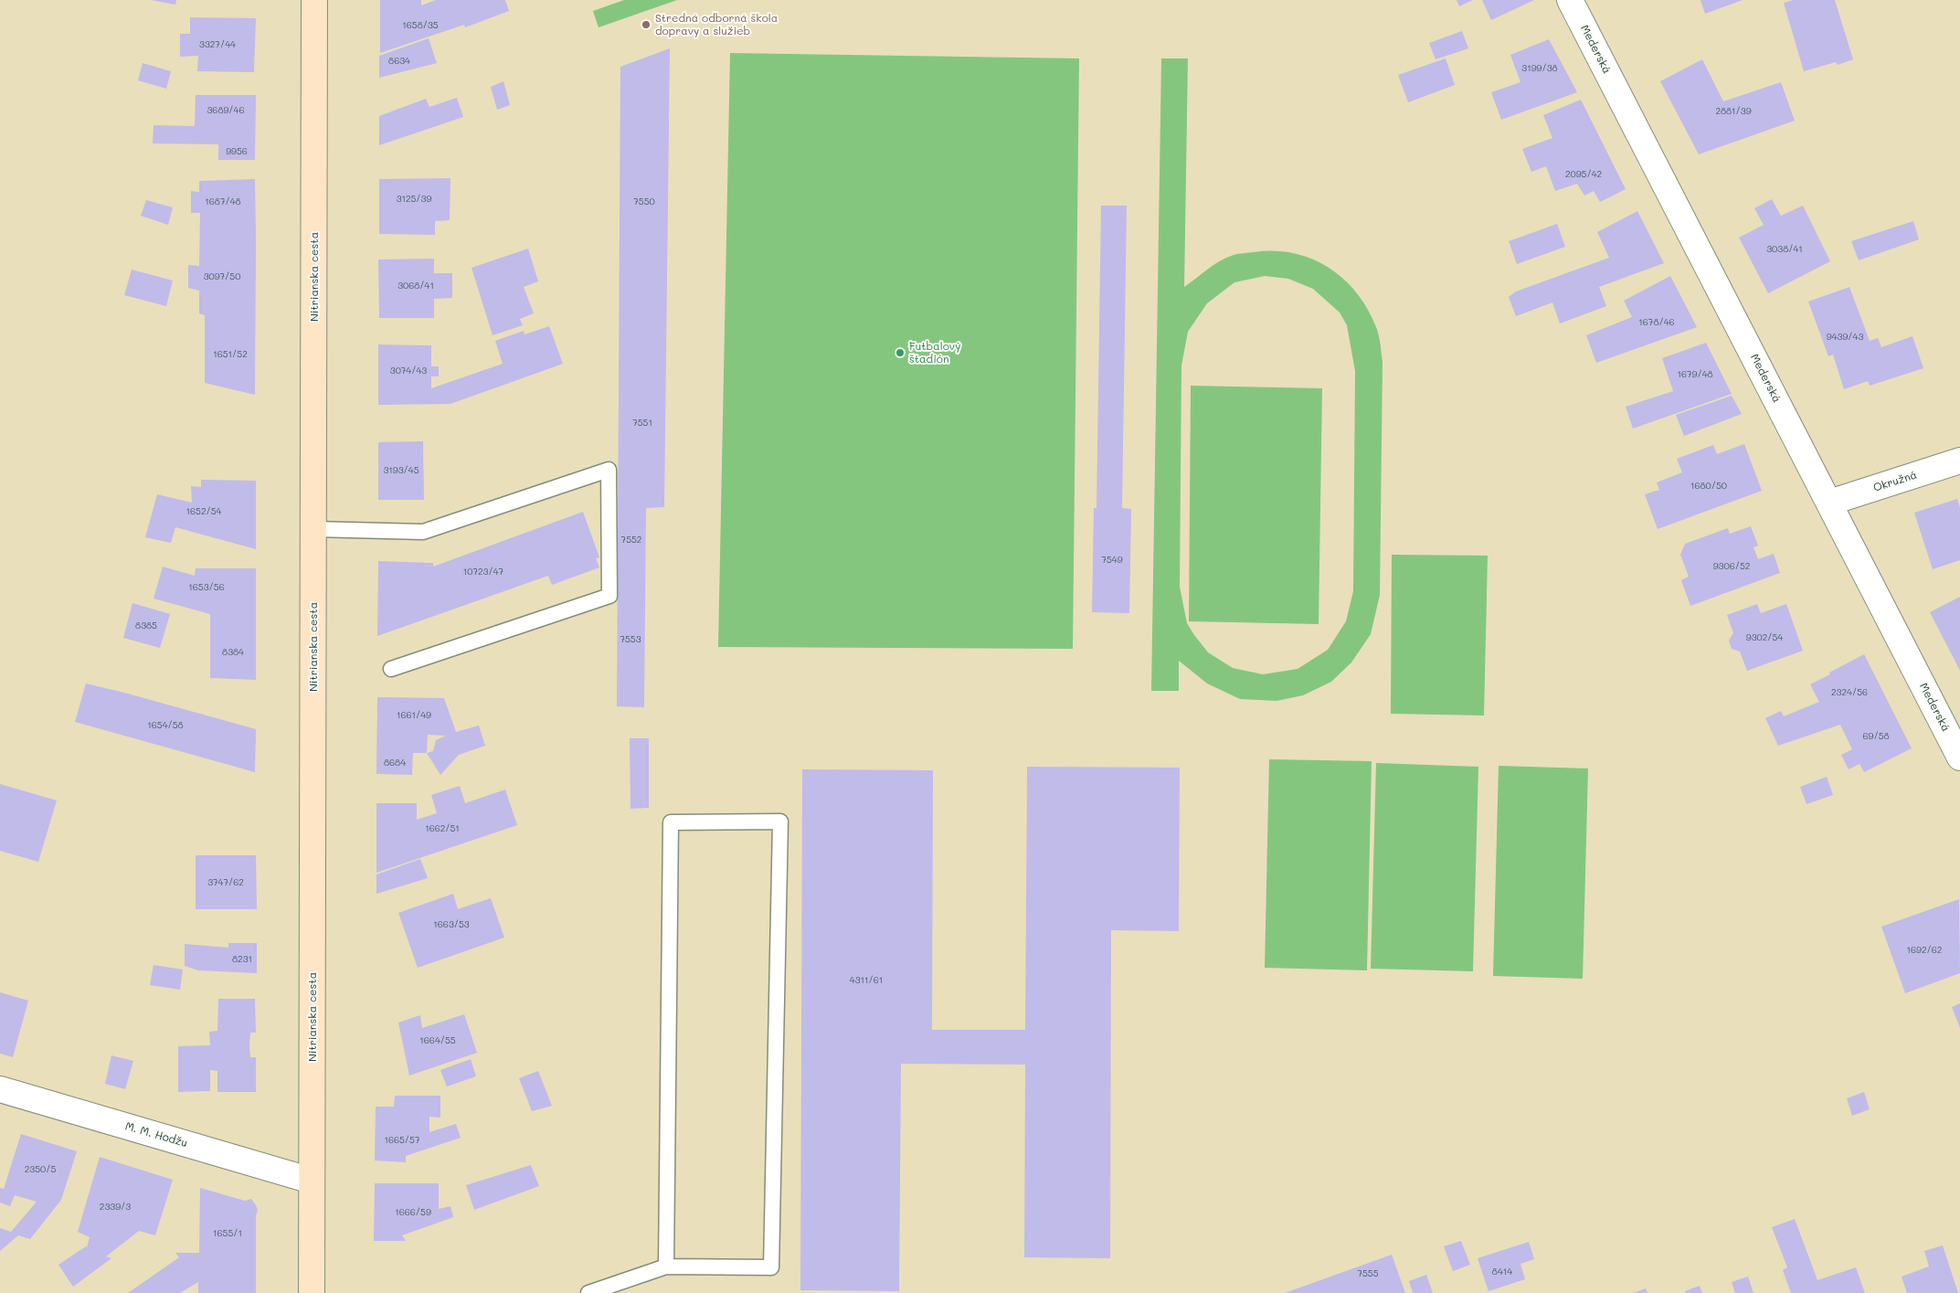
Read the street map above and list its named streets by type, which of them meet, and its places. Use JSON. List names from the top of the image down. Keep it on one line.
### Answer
{"streets":{"main road":["Nitrianska cesta"],"street":["Mederská","Okružná","M. M. Hodžu"]},"crossings":[["Mederská","Okružná"],["Nitrianska cesta","M. M. Hodžu"]],"places":["Stredná odborná škola dopravy a služieb","Futbalový štadión"],"house_numbers":["1658/35","3327/44","8634","3199/38","3689/46","2881/39","9956","2095/42","3125/39","1687/48","7550","3038/41","3097/50","3068/41","1678/46","9439/43","1651/52","3074/43","1679/48","7551","3193/45","1680/50","1652/54","7552","7549","9306/52","10723/47","1653/56","8385","9302/54","7553","8384","2324/56","1661/49","1654/58","69/58","8684","1662/51","3747/62","1663/53","1692/62","8231","4311/61","1664/55","1665/57","2350/5","2339/3","1666/59","1655/1","8414","7555"]}
